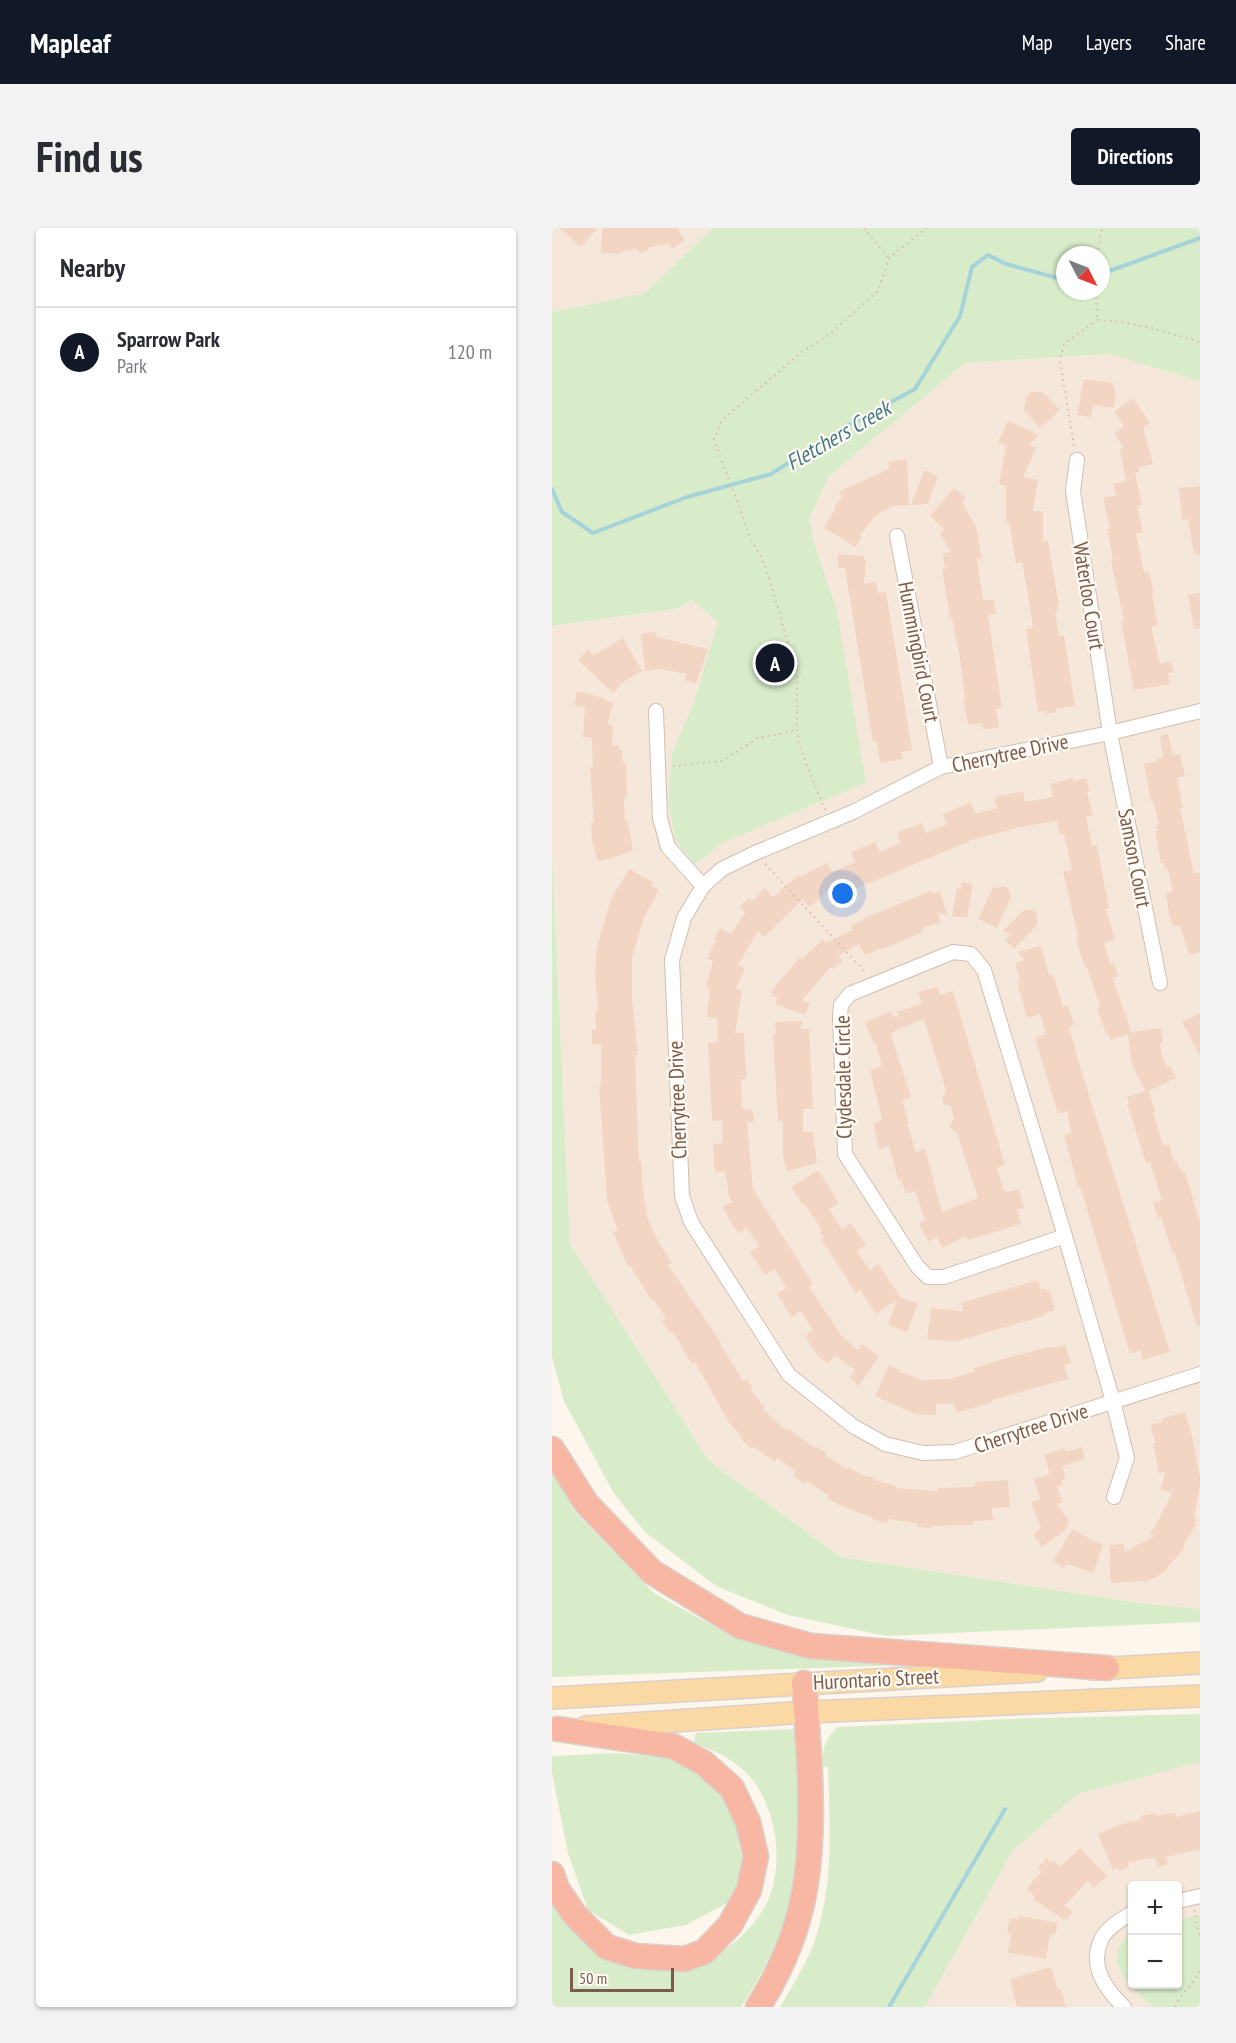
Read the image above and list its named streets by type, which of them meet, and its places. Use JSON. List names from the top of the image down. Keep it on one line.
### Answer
{"streets":{"main road":["Hurontario Street"],"street":["Waterloo Court","Hummingbird Court","Cherrytree Drive","Samson Court","Clydesdale Circle"]},"crossings":[["Waterloo Court","Cherrytree Drive"],["Waterloo Court","Samson Court"],["Hummingbird Court","Cherrytree Drive"],["Cherrytree Drive","Samson Court"],["Cherrytree Drive","Clydesdale Circle"]],"water":["Fletchers Creek"],"scale_bar":"50 m","north":"bottom right","page":{"header":"Mapleaf","nav":["Map","Layers","Share"],"buttons":"Directions","title":"Find us","heading":"Nearby","list":[{"mark":"A","name":"Sparrow Park","note":"Park","value":"120 m"}],"pins":"A","map_buttons":["+","−"],"scale":"50 m"}}
